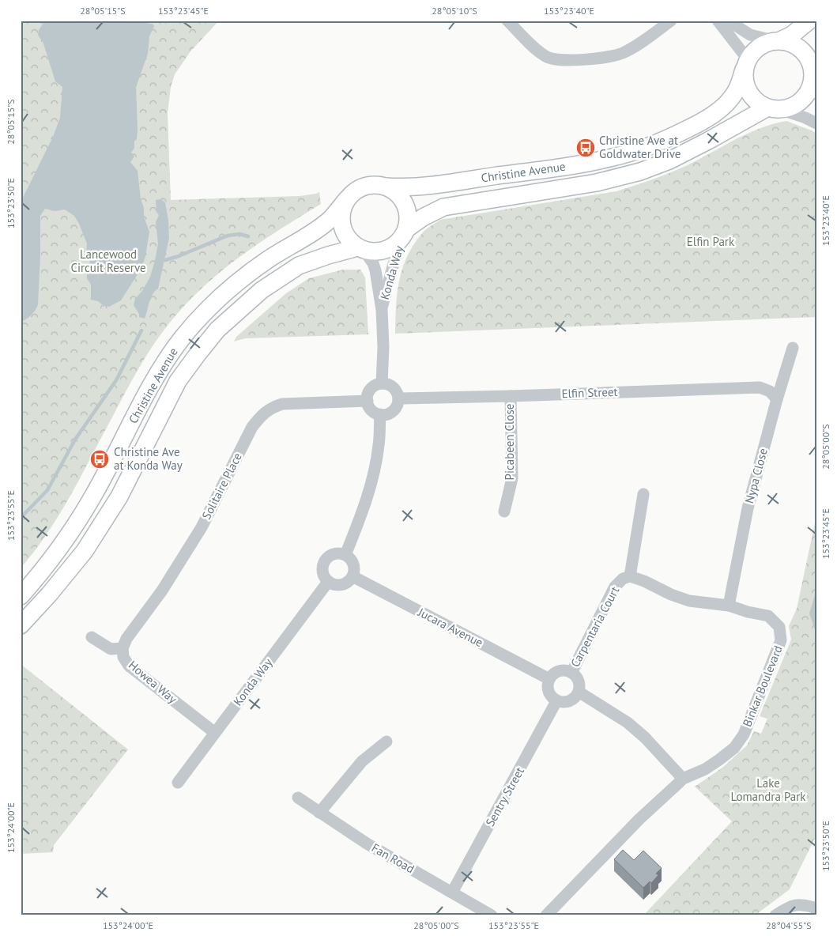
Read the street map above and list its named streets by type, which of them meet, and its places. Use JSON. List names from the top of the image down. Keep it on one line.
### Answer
{"streets":{"main road":["Christine Avenue"],"street":["Konda Way","Elfin Street","Picabeen Close","Nypa Close","Solitaire Place","Carpentaria Court","Jucara Avenue","Howea Way","Binkar Boulevard","Sentry Street","Fan Road"]},"crossings":[["Christine Avenue","Konda Way"],["Konda Way","Elfin Street"],["Konda Way","Solitaire Place"],["Konda Way","Jucara Avenue"],["Konda Way","Howea Way"],["Elfin Street","Picabeen Close"],["Elfin Street","Nypa Close"],["Elfin Street","Solitaire Place"],["Nypa Close","Binkar Boulevard"],["Solitaire Place","Howea Way"],["Carpentaria Court","Jucara Avenue"],["Carpentaria Court","Binkar Boulevard"],["Carpentaria Court","Sentry Street"],["Jucara Avenue","Sentry Street"],["Sentry Street","Fan Road"]],"parks":["Elfin Park","Lancewood Circuit Reserve","Lake Lomandra Park"],"places":{"bus stop":["Christine Ave at Goldwater Drive","Christine Ave at Konda Way"]},"coordinates":["28°05'15\"S","153°23'45\"E","28°05'10\"S","153°23'40\"E","153°23'50\"E","28°05'00\"S","153°23'55\"E","153°24'00\"E","28°04'55\"S"]}
